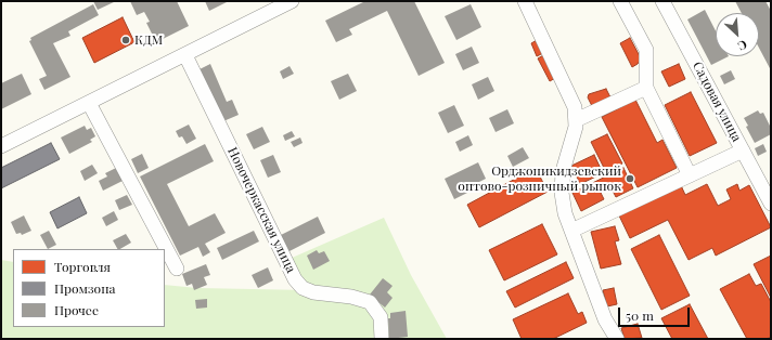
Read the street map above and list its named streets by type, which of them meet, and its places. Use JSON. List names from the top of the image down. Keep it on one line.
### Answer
{"streets":{"street":["Садовая улица","Новочеркасская улица"]},"places":["КДМ","Орджоникидзевский оптово-розничный рынок"],"legend":["Торговля","Промзона","Прочее"],"scale_bar":"50 m","north":"bottom right"}
